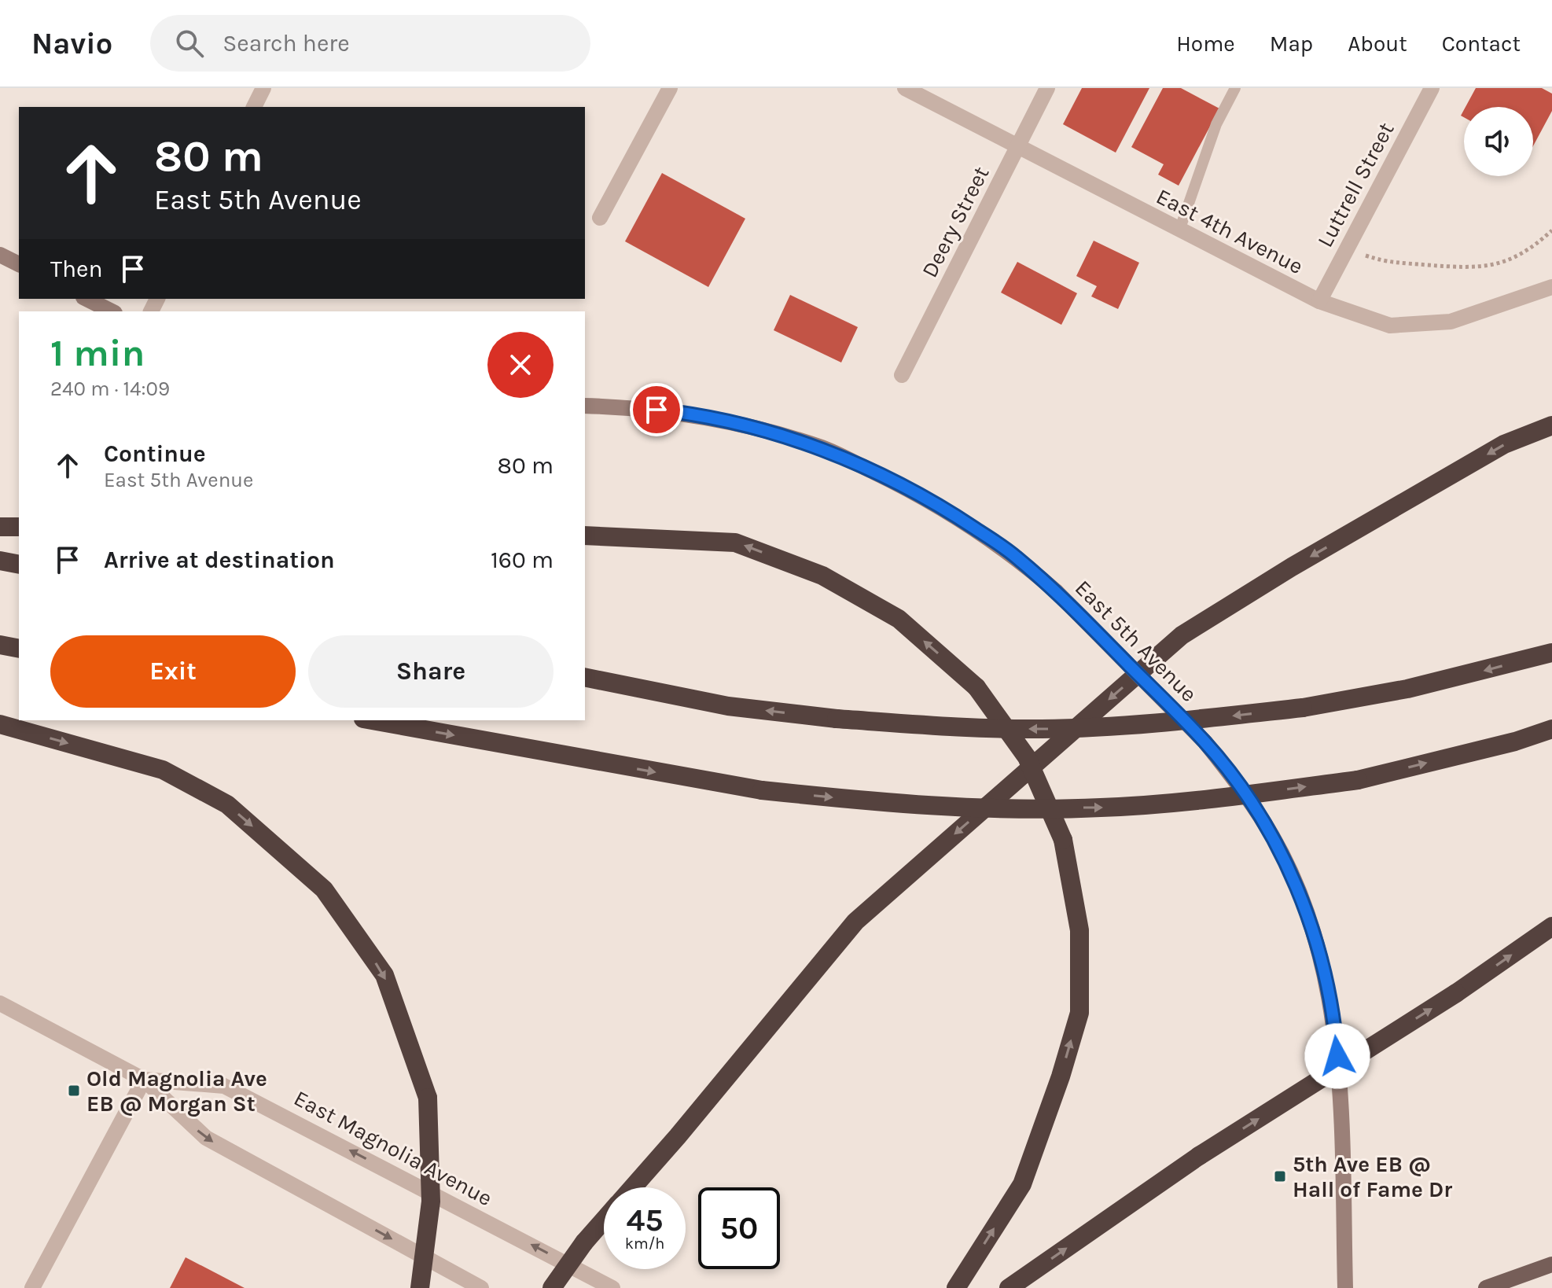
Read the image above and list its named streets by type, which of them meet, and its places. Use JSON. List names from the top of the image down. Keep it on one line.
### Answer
{"streets":{"main road":["East 5th Avenue"],"street":["Luttrell Street","Deery Street","East 4th Avenue","East Magnolia Avenue"]},"crossings":[["Luttrell Street","East 4th Avenue"],["Deery Street","East 4th Avenue"]],"places":{"transit":["Old Magnolia Ave EB @ Morgan St","5th Ave EB @ Hall of Fame Dr"]},"page":{"header":"Navio","search":"Search here","nav":["Home","Map","About","Contact"],"turn":["80 m","East 5th Avenue"],"then":"Then","heading":["1 min","240 m · 14:09"],"list":[{"name":"Continue","note":"East 5th Avenue","value":"80 m"},{"name":"Arrive at destination","value":"160 m"}],"buttons":["Exit","Share"],"speed":"45 km/h","limit":"50"}}
